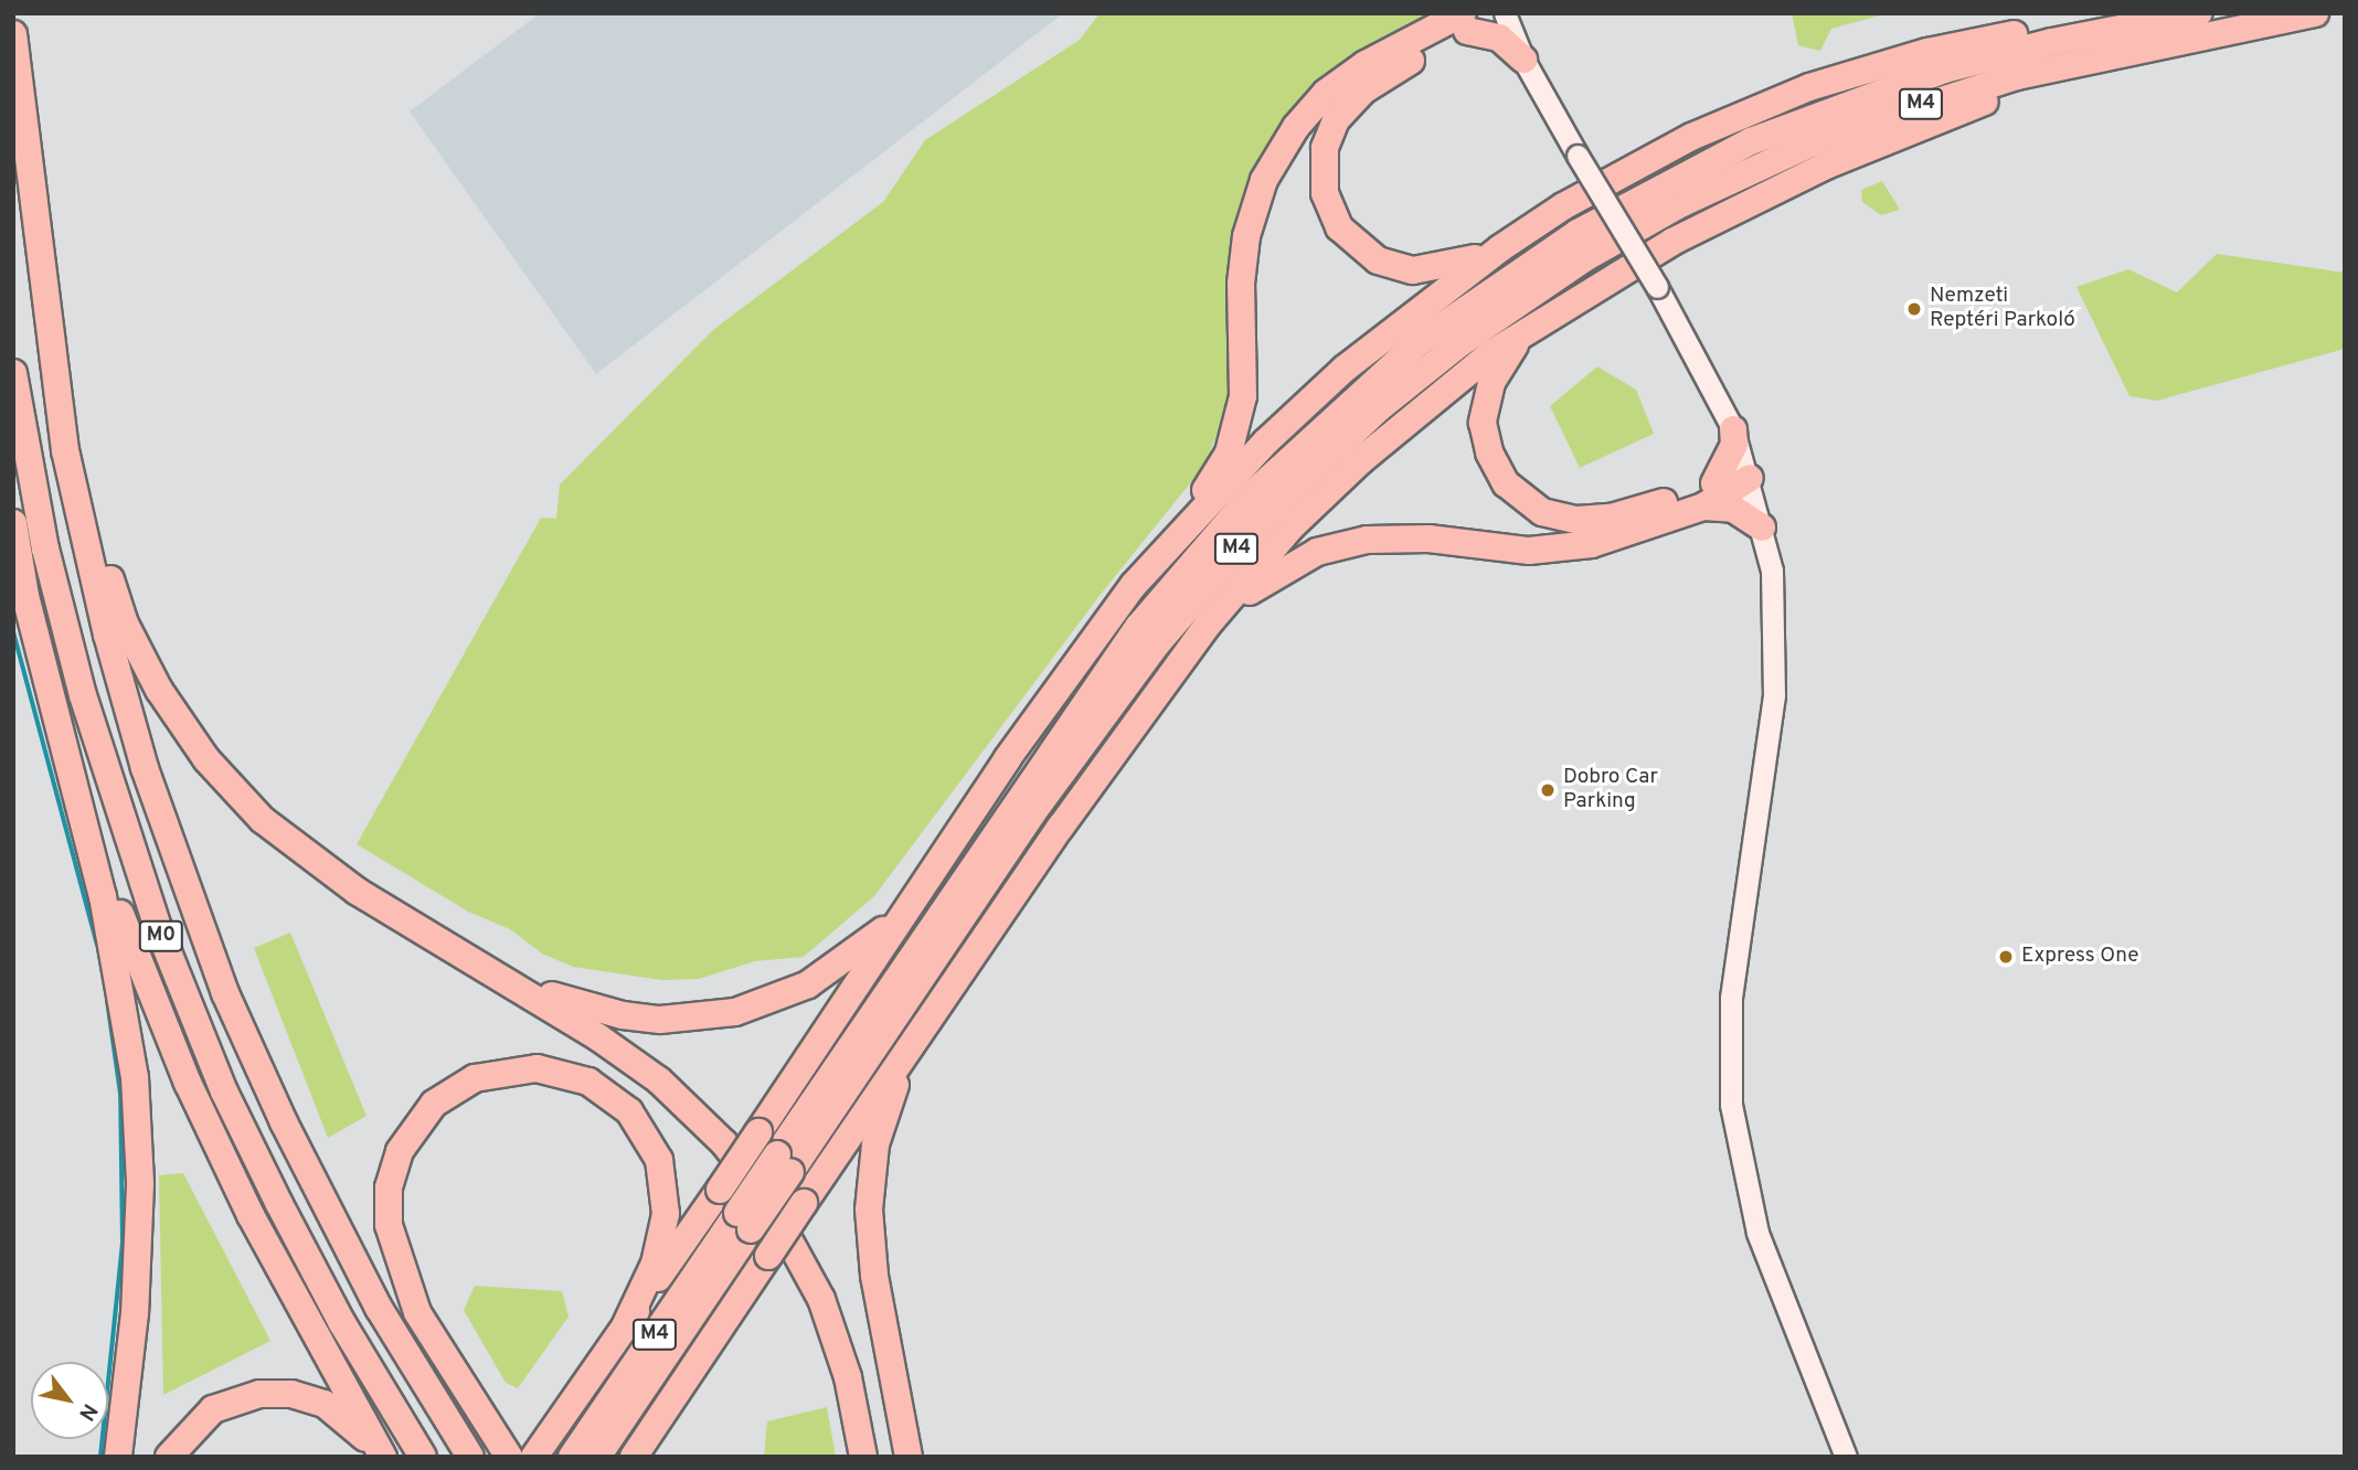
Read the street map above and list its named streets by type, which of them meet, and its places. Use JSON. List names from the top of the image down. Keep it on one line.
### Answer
{"streets":{"highway":["M4","M0"]},"places":["Nemzeti Reptéri Parkoló","Dobro Car Parking","Express One"],"north":"bottom right"}
